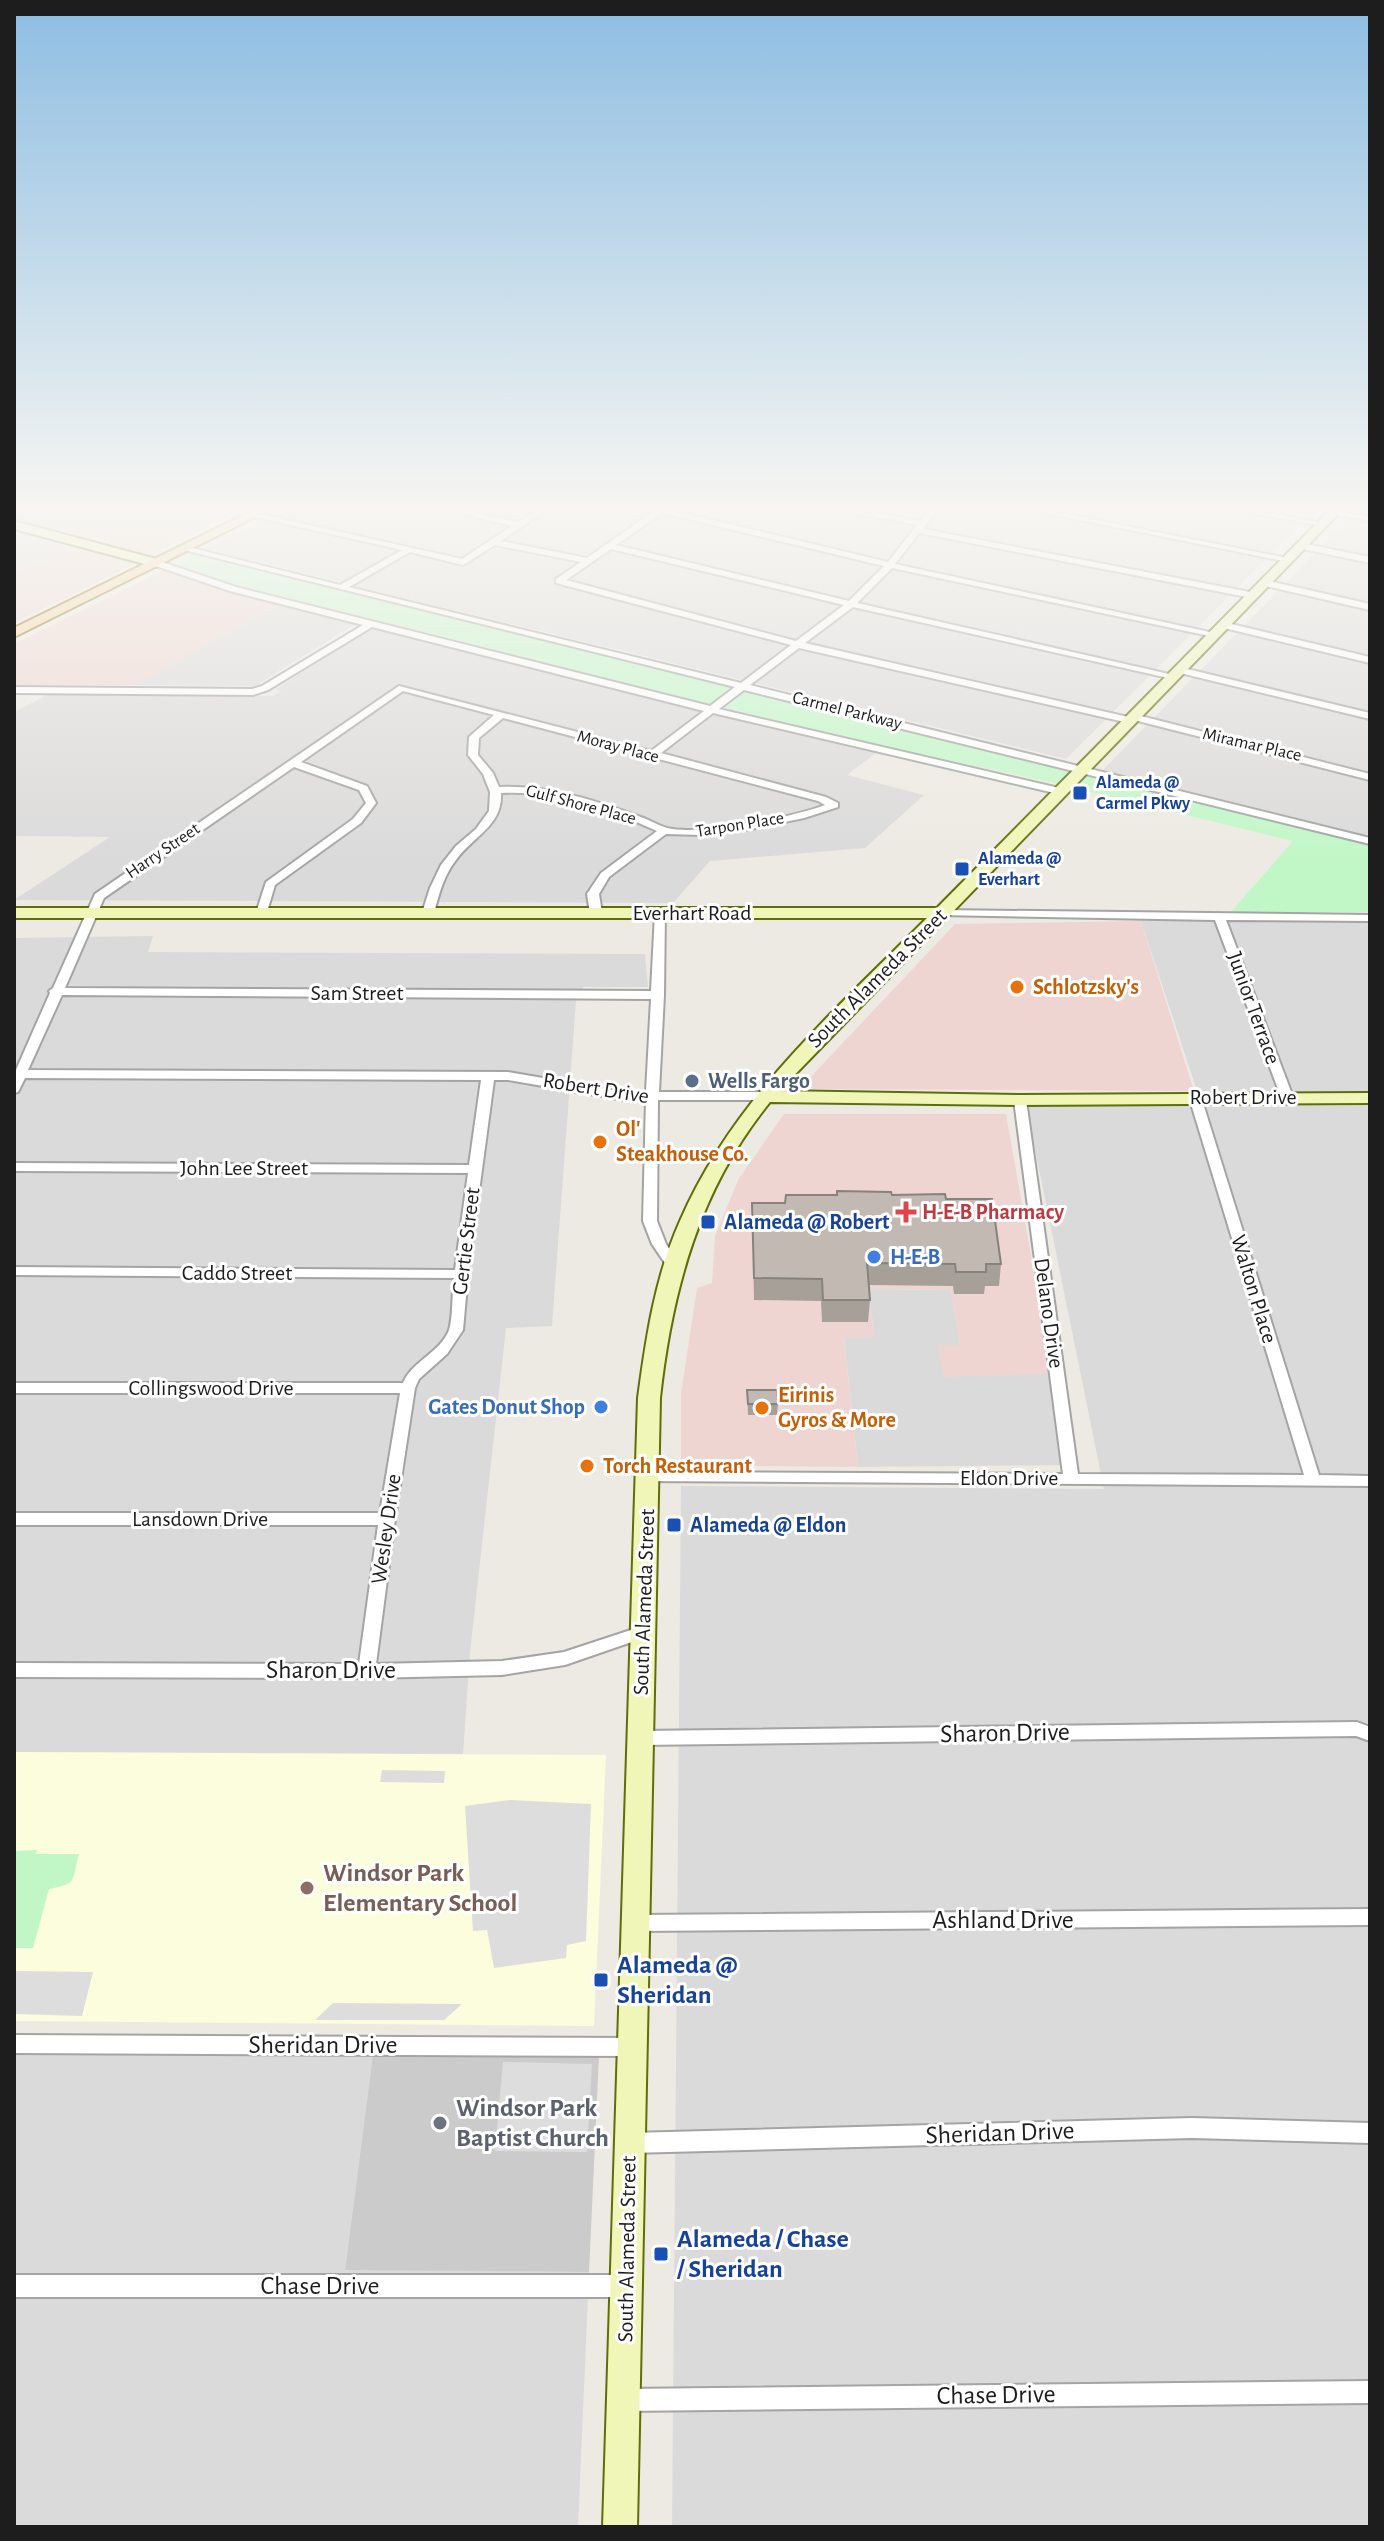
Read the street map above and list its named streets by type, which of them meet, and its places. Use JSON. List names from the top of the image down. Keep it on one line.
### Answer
{"streets":{"main road":["Everhart Road","South Alameda Street","Robert Drive"],"street":["Carmel Parkway","Miramar Place","Moray Place","Gulf Shore Place","Tarpon Place","Harry Street","Sam Street","Junior Terrace","John Lee Street","Gertie Street","Caddo Street","Walton Place","Delano Drive","Collingswood Drive","Eldon Drive","Lansdown Drive","Wesley Drive","Sharon Drive","Ashland Drive","Sheridan Drive","Chase Drive"]},"crossings":[["Carmel Parkway","South Alameda Street"],["Miramar Place","South Alameda Street"],["Moray Place","Tarpon Place"],["Moray Place","Harry Street"],["Gulf Shore Place","Tarpon Place"],["Tarpon Place","Everhart Road"],["Harry Street","Everhart Road"],["Harry Street","Sam Street"],["Harry Street","Robert Drive"],["Everhart Road","South Alameda Street"],["Everhart Road","Junior Terrace"],["South Alameda Street","Robert Drive"],["South Alameda Street","Eldon Drive"],["South Alameda Street","Sharon Drive"],["South Alameda Street","Ashland Drive"],["South Alameda Street","Sheridan Drive"],["South Alameda Street","Chase Drive"],["Junior Terrace","Robert Drive"],["Robert Drive","Gertie Street"],["Robert Drive","Walton Place"],["Robert Drive","Delano Drive"],["John Lee Street","Gertie Street"],["Gertie Street","Caddo Street"],["Gertie Street","Collingswood Drive"],["Gertie Street","Wesley Drive"],["Walton Place","Eldon Drive"],["Delano Drive","Eldon Drive"],["Collingswood Drive","Wesley Drive"],["Lansdown Drive","Wesley Drive"],["Wesley Drive","Sharon Drive"]],"places":{"transit":["Alameda @ Carmel Pkwy","Alameda @ Everhart","Alameda @ Robert","Alameda @ Eldon","Alameda @ Sheridan","Alameda / Chase / Sheridan"],"other":["Schlotzsky's","Wells Fargo","Ol' Steakhouse Co.","H-E-B","Gates Donut Shop","Eirinis Gyros & More","Torch Restaurant","Windsor Park Elementary School","Windsor Park Baptist Church"],"health":["H-E-B Pharmacy"]}}
